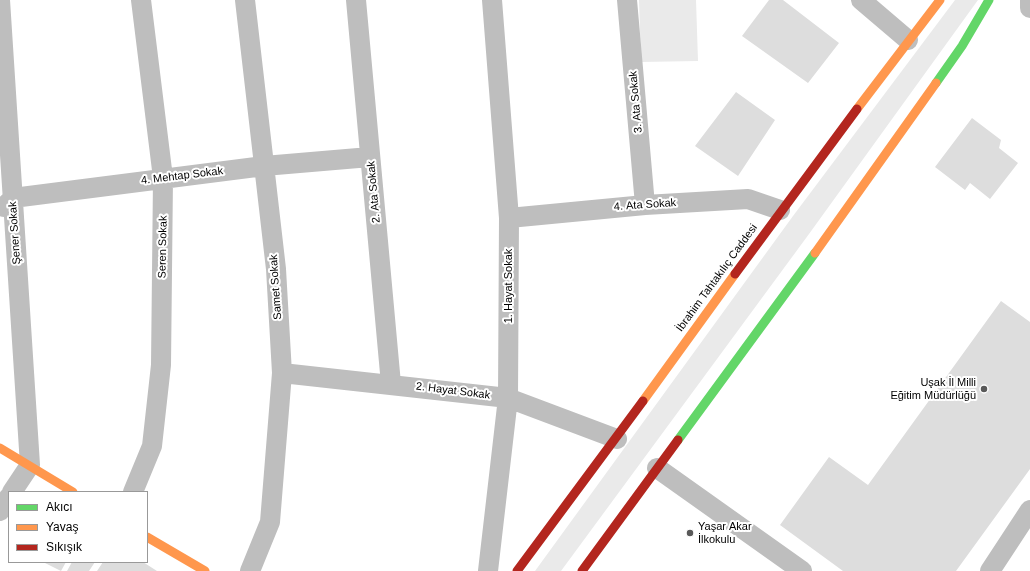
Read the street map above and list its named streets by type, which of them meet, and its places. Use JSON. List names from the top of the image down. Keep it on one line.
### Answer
{"streets":{"main road":["İbrahim Tahtakılıç Caddesi"],"street":["3. Ata Sokak","4. Mehtap Sokak","2. Ata Sokak","4. Ata Sokak","Şener Sokak","Seren Sokak","1. Hayat Sokak","Samet Sokak","2. Hayat Sokak"]},"crossings":[["3. Ata Sokak","4. Ata Sokak"],["4. Mehtap Sokak","2. Ata Sokak"],["4. Mehtap Sokak","Şener Sokak"],["4. Mehtap Sokak","Seren Sokak"],["4. Mehtap Sokak","Samet Sokak"],["2. Ata Sokak","2. Hayat Sokak"],["4. Ata Sokak","İbrahim Tahtakılıç Caddesi"],["4. Ata Sokak","1. Hayat Sokak"],["İbrahim Tahtakılıç Caddesi","2. Hayat Sokak"],["1. Hayat Sokak","2. Hayat Sokak"],["Samet Sokak","2. Hayat Sokak"]],"places":["Uşak İl Milli Eğitim Müdürlüğü","Yaşar Akar İlkokulu"],"legend":["Akıcı","Yavaş","Sıkışık"]}
